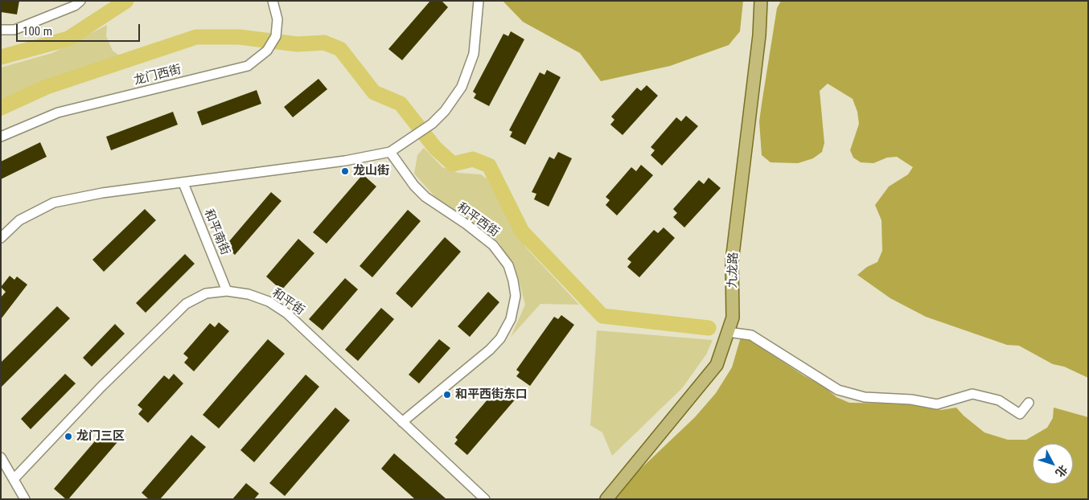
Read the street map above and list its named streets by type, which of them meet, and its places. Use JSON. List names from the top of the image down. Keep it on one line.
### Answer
{"streets":{"main road":["九龙路"],"street":["龙门西街","和平西街","和平南街","和平街"]},"crossings":[["和平西街","和平街"],["和平南街","和平街"]],"places":["龙山街","和平西街东口","龙门三区"],"scale_bar":"100 m","north":"bottom right"}
